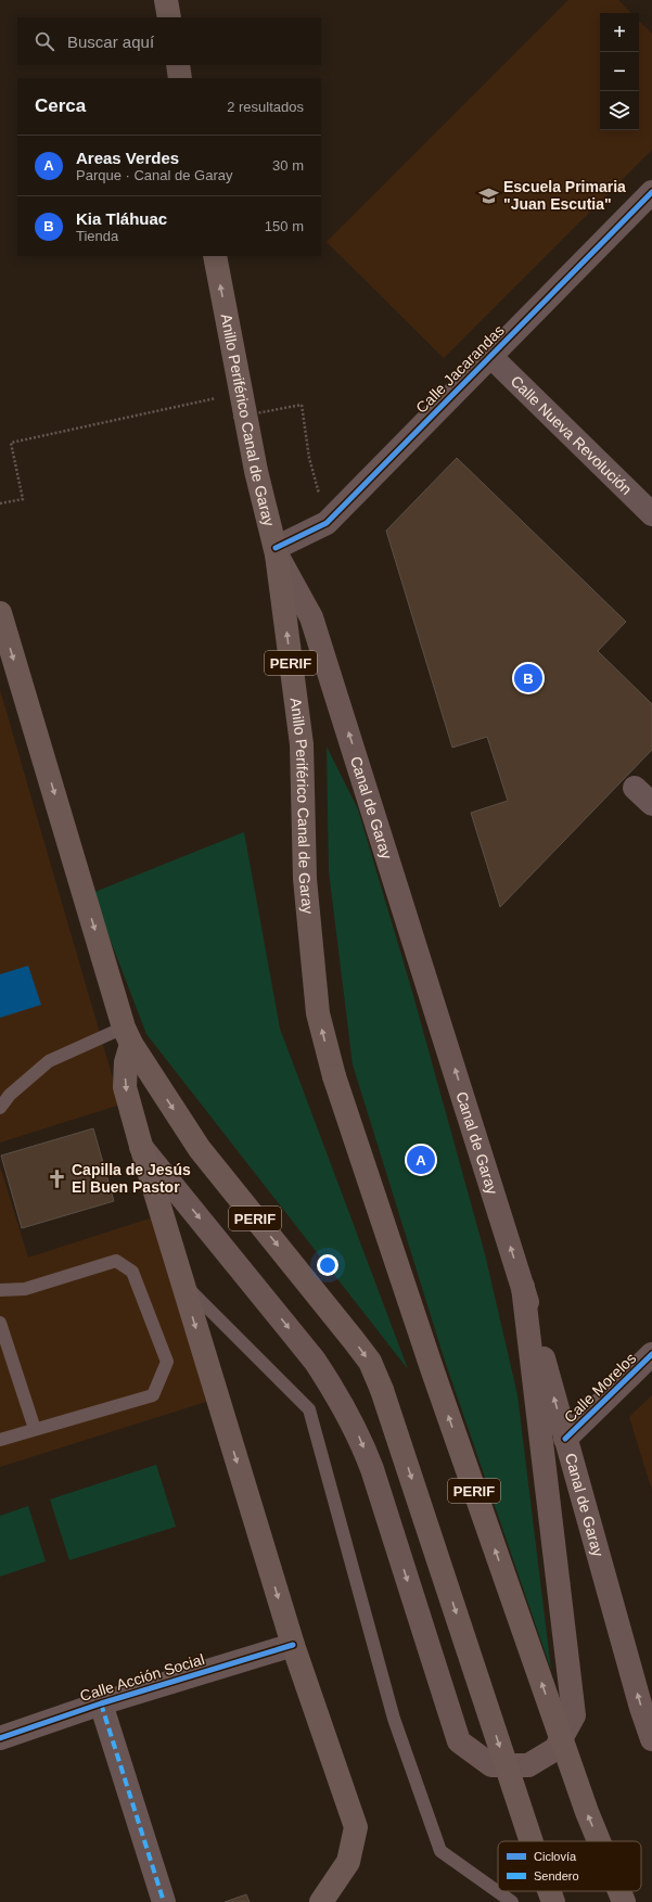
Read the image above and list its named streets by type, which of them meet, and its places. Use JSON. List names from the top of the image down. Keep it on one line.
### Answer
{"streets":{"highway":["Anillo Periférico Canal de Garay","PERIF"],"main road":["Canal de Garay"],"street":["Calle Jacarandas","Calle Nueva Revolución","Calle Morelos","Calle Acción Social"]},"crossings":[["Calle Jacarandas","Anillo Periférico Canal de Garay"],["Calle Jacarandas","Calle Nueva Revolución"],["Calle Jacarandas","Canal de Garay"],["Anillo Periférico Canal de Garay","Canal de Garay"],["Canal de Garay","Calle Morelos"]],"one_way":["Canal de Garay"],"places":{"school or university":["Escuela Primaria \"Juan Escutia\""],"church":["Capilla de Jesús El Buen Pastor"]},"legend":["Ciclovía","Sendero"],"page":{"map_buttons":["+","−"],"search":"Buscar aquí","heading":["Cerca","2 resultados"],"list":[{"mark":"A","name":"Areas Verdes","note":"Parque · Canal de Garay","value":"30 m"},{"mark":"B","name":"Kia Tláhuac","note":"Tienda","value":"150 m"}],"pins":["B","A"]}}
